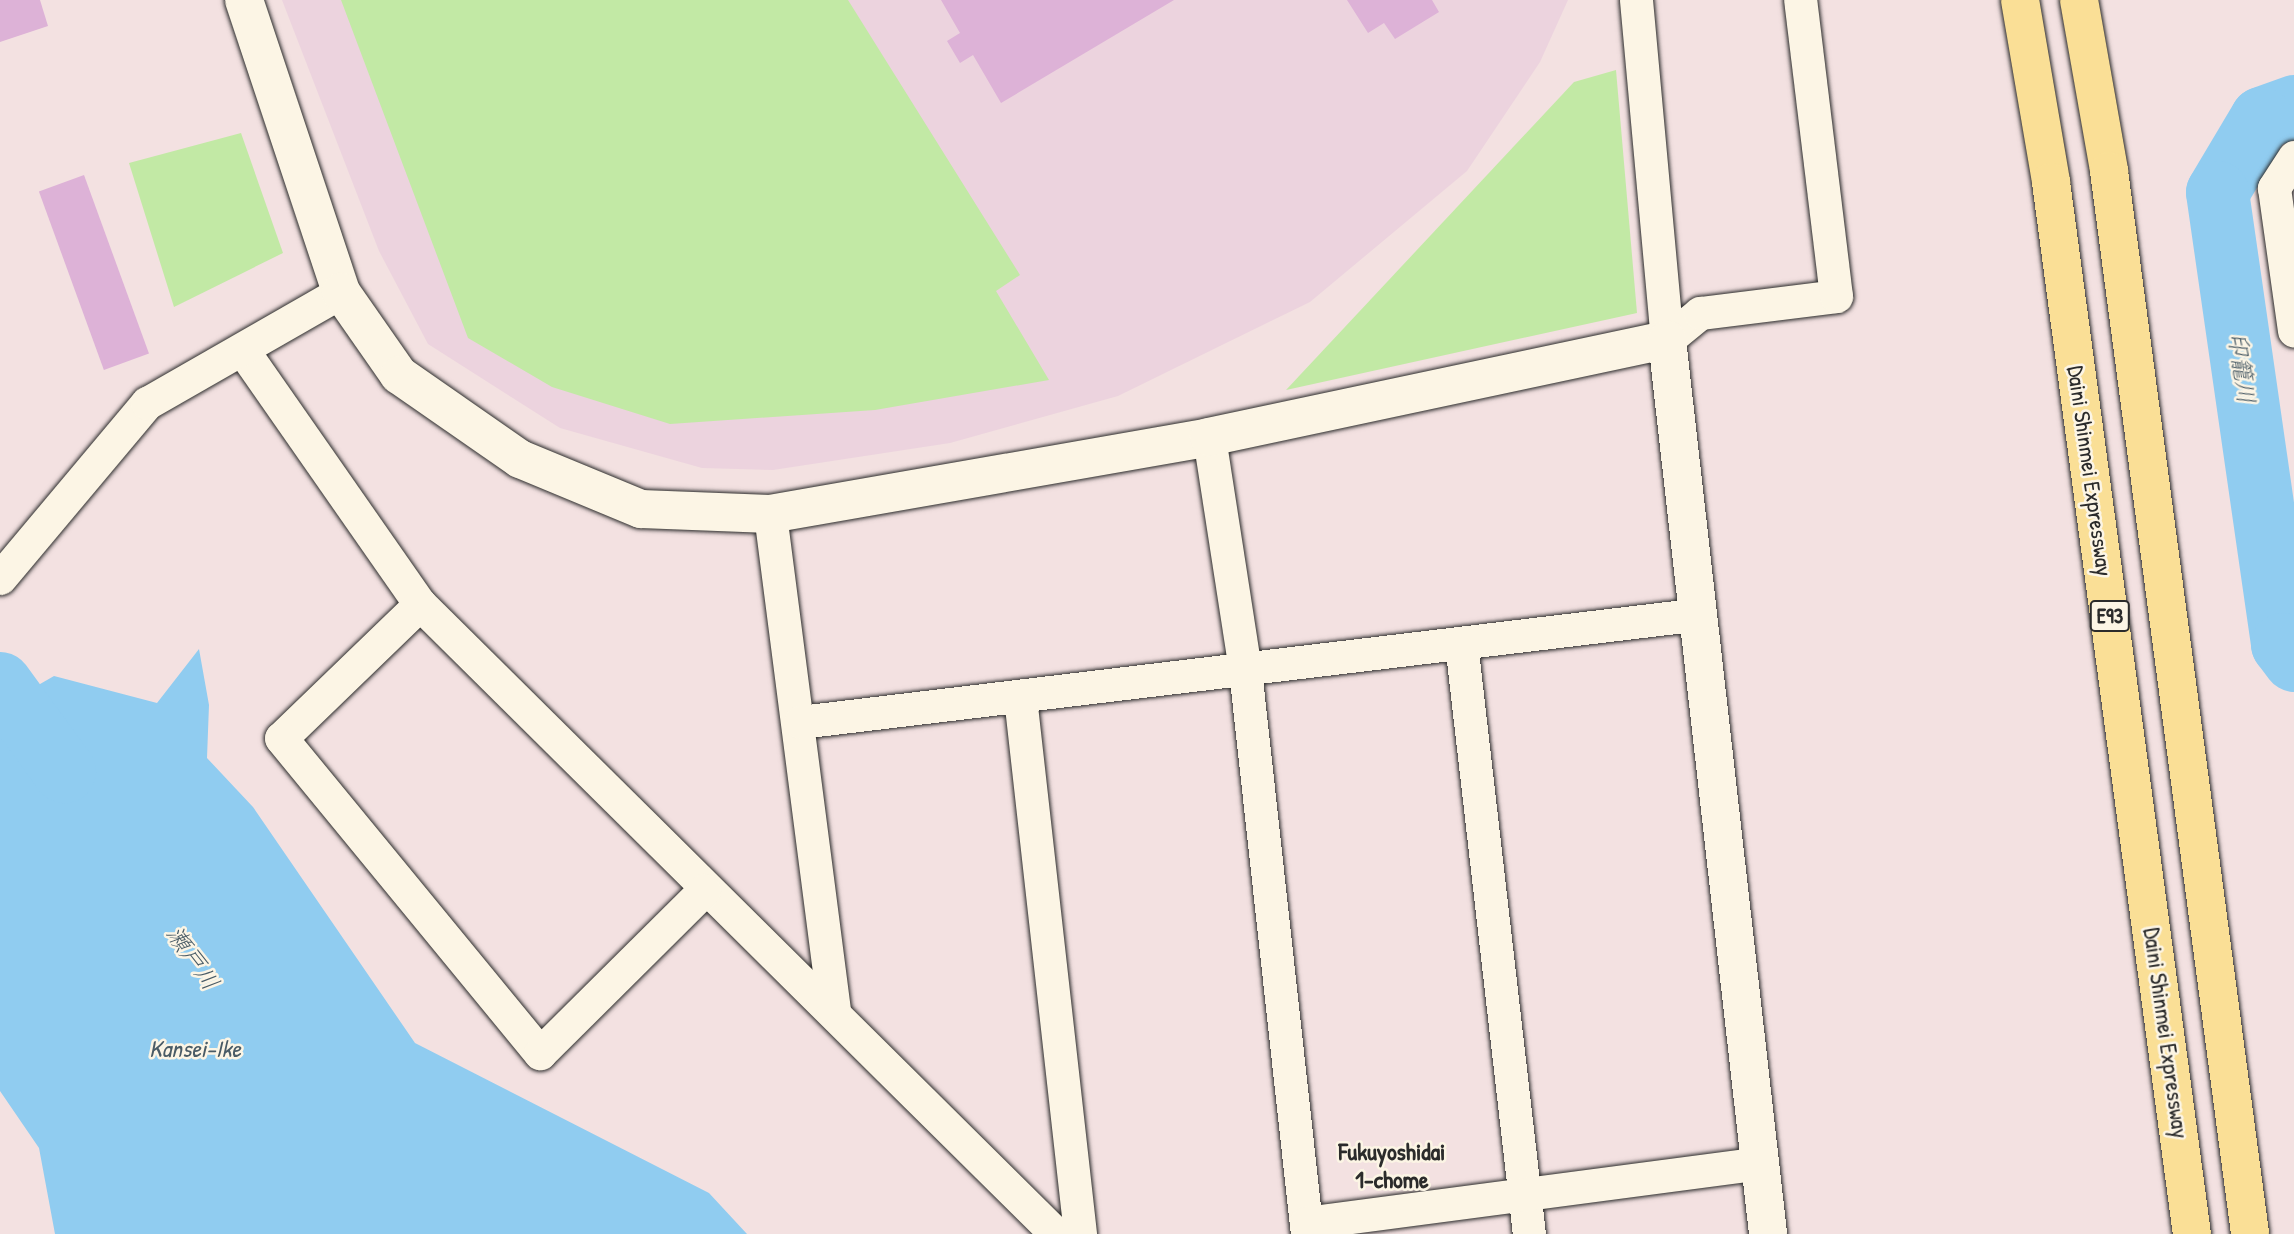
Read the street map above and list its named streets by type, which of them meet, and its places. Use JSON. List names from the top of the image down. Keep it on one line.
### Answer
{"streets":{"highway":["Daini Shinmei Expressway","E93"]},"districts":["Fukuyoshidai 1-chome"],"water":["印籠川","瀬戸川","Kansei-Ike"]}
